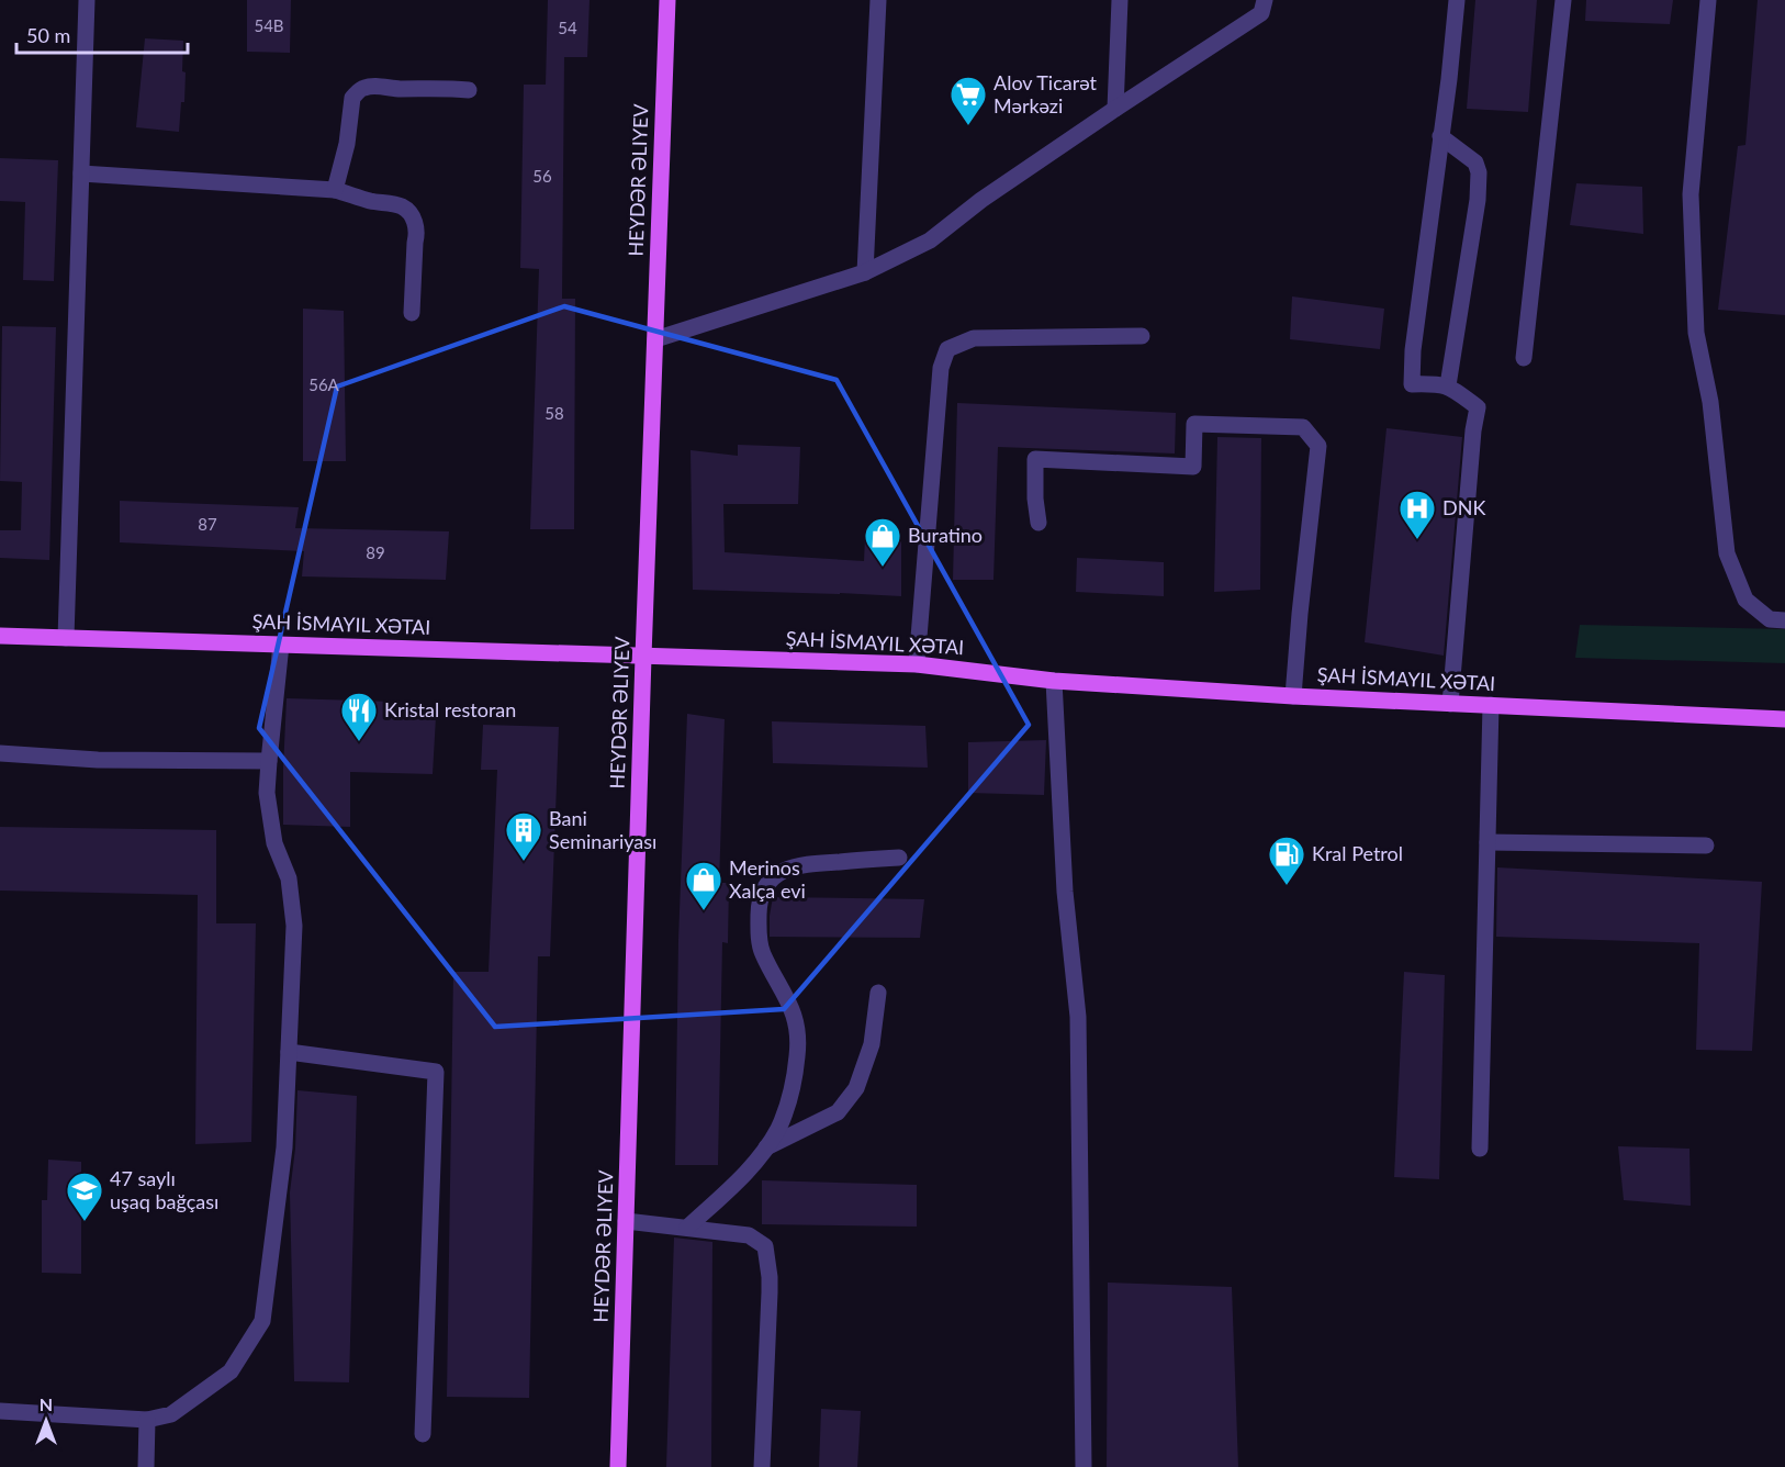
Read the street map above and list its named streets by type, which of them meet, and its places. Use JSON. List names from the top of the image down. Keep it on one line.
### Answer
{"streets":{"main road":["HEYDƏR ƏLIYEV"]},"places":{"supermarket":["Alov Ticarət Mərkəzi"],"hospital":["DNK"],"shop":["Buratino","Merinos Xalça evi"],"restaurant":["Kristal restoran"],"building":["Bani Seminariyası"],"fuel station":["Kral Petrol"],"school or university":["47 saylı uşaq bağçası"]},"house_numbers":["54B","54","56","56A","58","87","89"],"scale_bar":"50 m","north":"top"}
